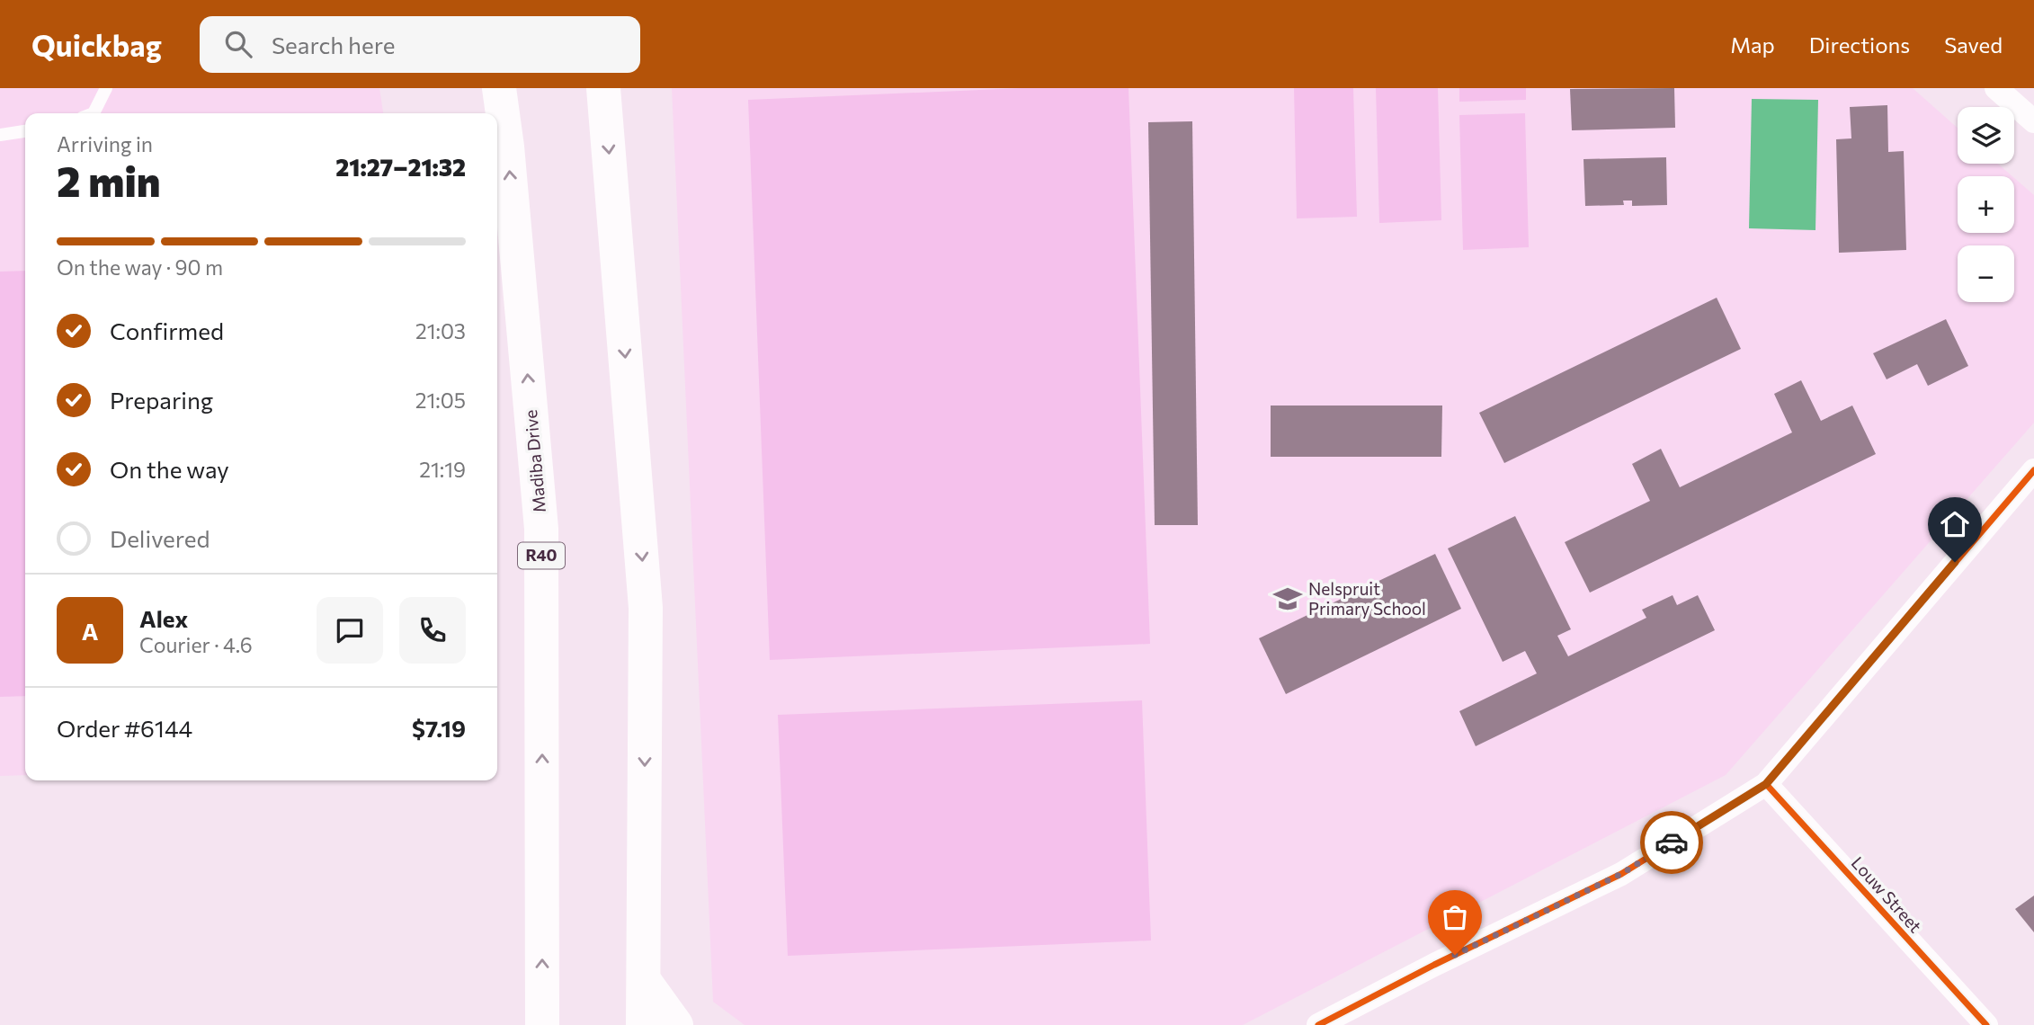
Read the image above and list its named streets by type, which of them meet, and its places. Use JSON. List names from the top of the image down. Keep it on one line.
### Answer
{"streets":{"main road":["Madiba Drive","R40"],"street":["Louw Street"]},"places":{"school or university":["Nelspruit Primary School"]},"page":{"header":"Quickbag","search":"Search here","nav":["Map","Directions","Saved"],"map_buttons":["+","−"],"heading":["2 min","Arriving in","21:27–21:32"],"panel":["Alex","Courier · 4.6","Order #6144","$7.19"],"bar":"On the way · 90 m","list":[["Confirmed","21:03"],["Preparing","21:05"],["On the way","21:19"],"Delivered"],"round":"A"}}
